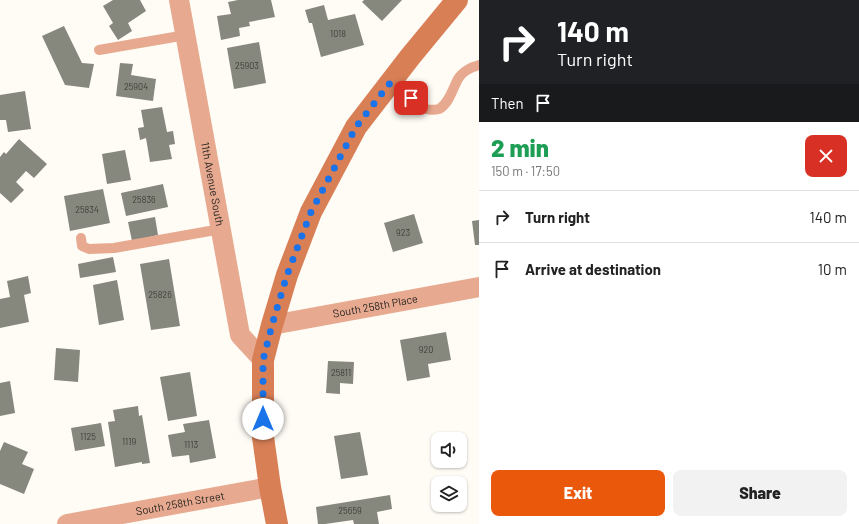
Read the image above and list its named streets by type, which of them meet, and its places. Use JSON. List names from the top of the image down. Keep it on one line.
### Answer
{"streets":{"street":["11th Avenue South","South 258th Place","South 258th Street"]},"house_numbers":["1018","25903","25904","25836","25834","923","25826","920","25811","1125","1119","1113","25659"],"page":{"turn":["140 m","Turn right"],"then":"Then","heading":["2 min","150 m · 17:50"],"list":[{"name":"Turn right","value":"140 m"},{"name":"Arrive at destination","value":"10 m"}],"buttons":["Exit","Share"]}}
